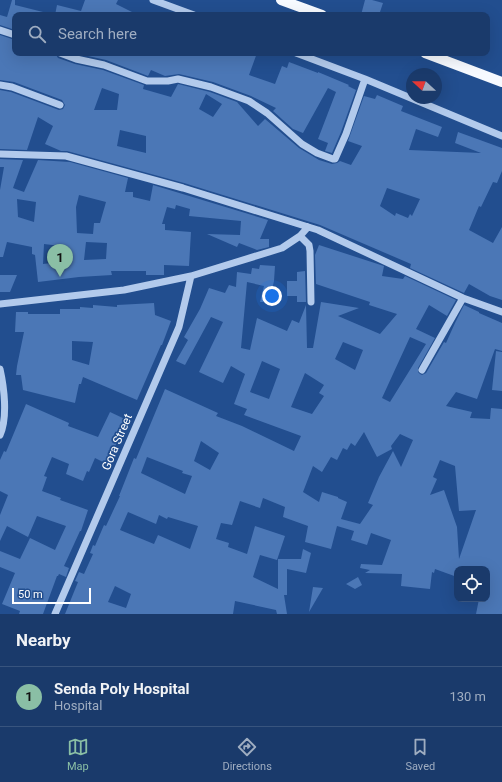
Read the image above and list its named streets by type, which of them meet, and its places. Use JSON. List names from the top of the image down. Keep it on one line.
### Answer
{"streets":{"street":["Gora Street"]},"scale_bar":"50 m","north":"left","page":{"search":"Search here","pins":"1","scale":"50 m","heading":"Nearby","list":[{"mark":"1","name":"Senda Poly Hospital","note":"Hospital","value":"130 m"}],"nav":["Map","Directions","Saved"]}}
